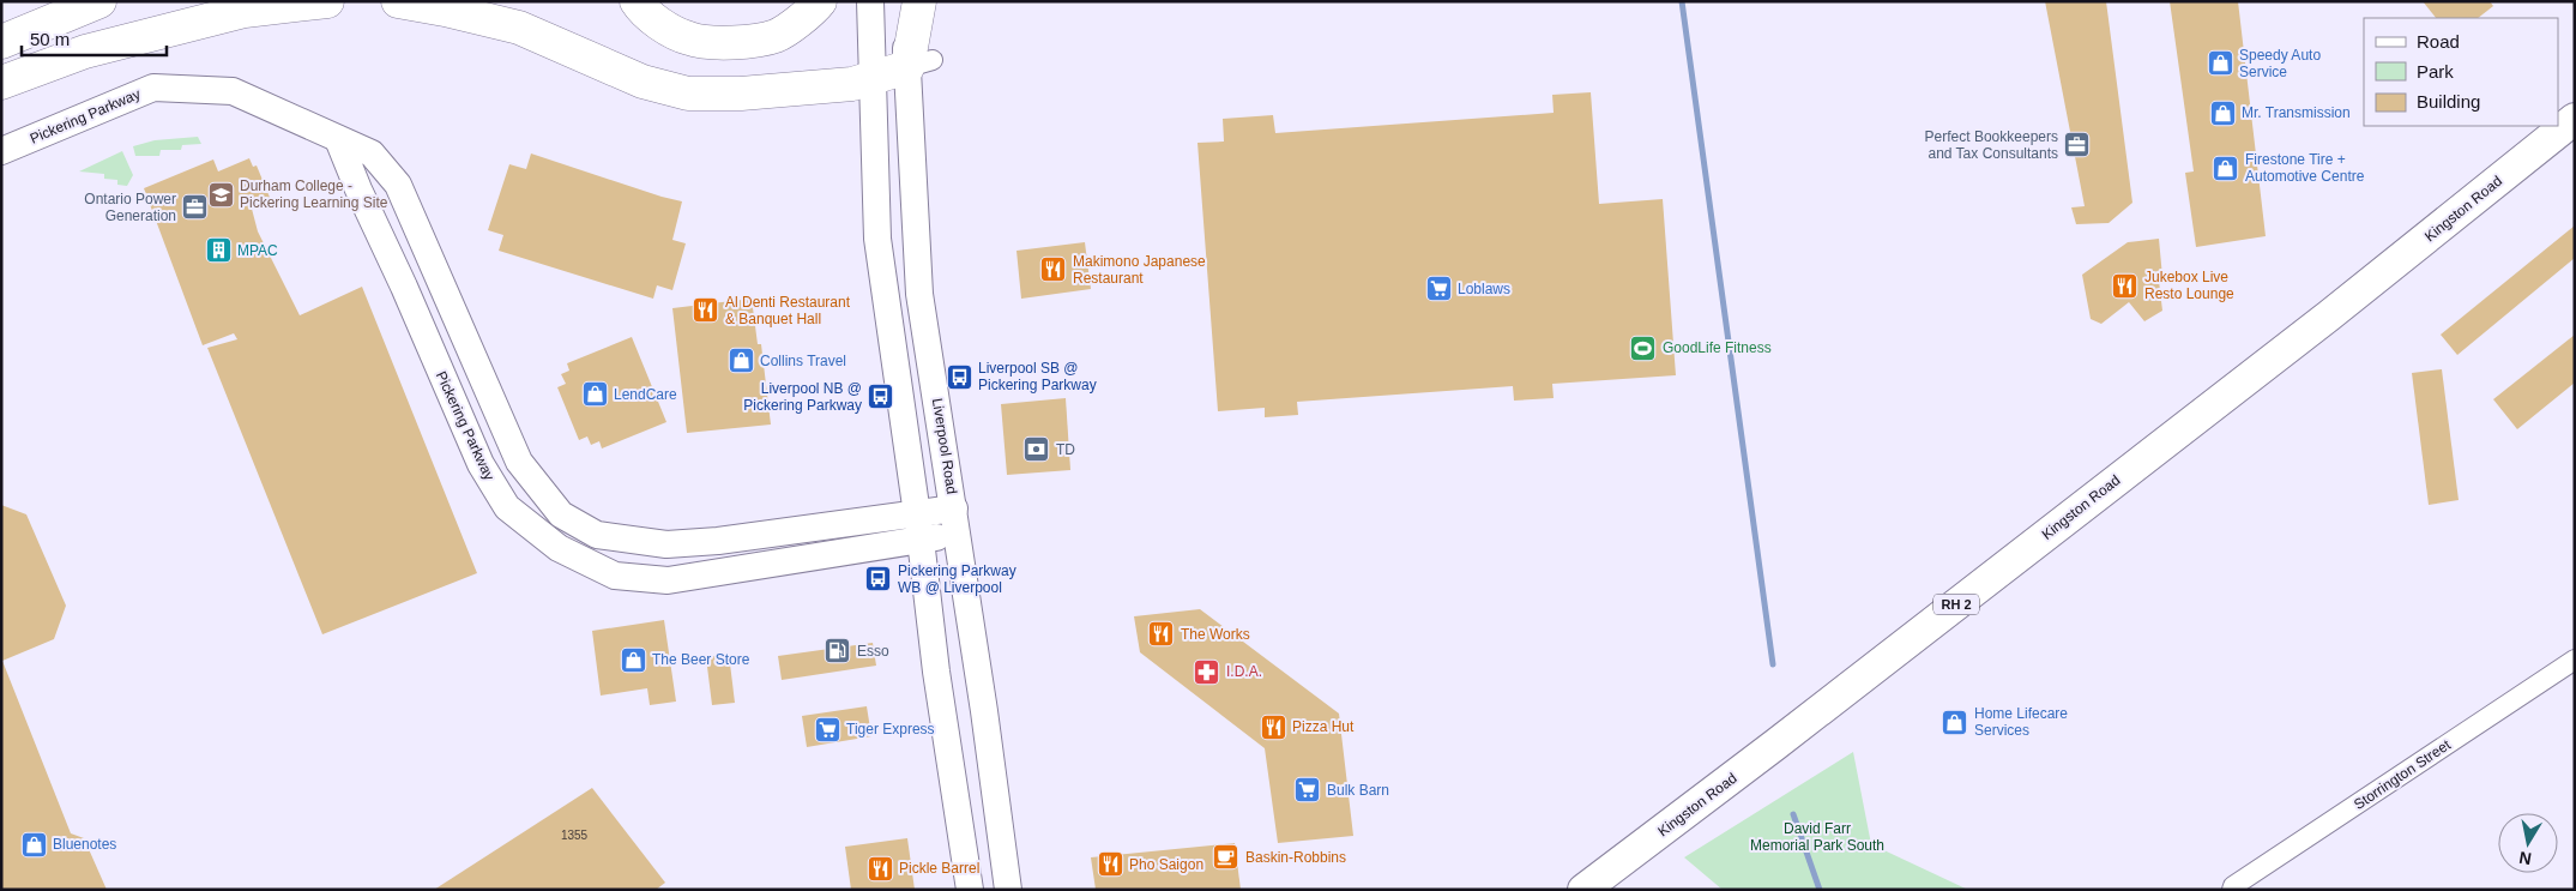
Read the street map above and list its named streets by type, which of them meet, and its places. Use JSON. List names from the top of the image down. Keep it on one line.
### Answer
{"streets":{"main road":["Kingston Road","RH 2"],"street":["Pickering Parkway","Liverpool Road","Storrington Street"]},"crossings":[["Pickering Parkway","Liverpool Road"]],"parks":["David Farr Memorial Park South"],"places":{"shop":["Speedy Auto Service","Mr. Transmission","Firestone Tire + Automotive Centre","Collins Travel","LendCare","The Beer Store","Home Lifecare Services","Bluenotes"],"office":["Perfect Bookkeepers and Tax Consultants","Ontario Power Generation"],"school or university":["Durham College - Pickering Learning Site"],"building":["MPAC"],"restaurant":["Makimono Japanese Restaurant","Jukebox Live Resto Lounge","Al Denti Restaurant & Banquet Hall","The Works","Pizza Hut","Pho Saigon","Pickle Barrel"],"supermarket":["Loblaws","Tiger Express","Bulk Barn"],"sports":["GoodLife Fitness"],"bus stop":["Liverpool SB @ Pickering Parkway","Liverpool NB @ Pickering Parkway","Pickering Parkway WB @ Liverpool"],"bank":["TD"],"fuel station":["Esso"],"pharmacy":["I.D.A."],"cafe":["Baskin-Robbins"]},"house_numbers":["1355"],"legend":["Road","Park","Building"],"scale_bar":"50 m","north":"bottom"}
